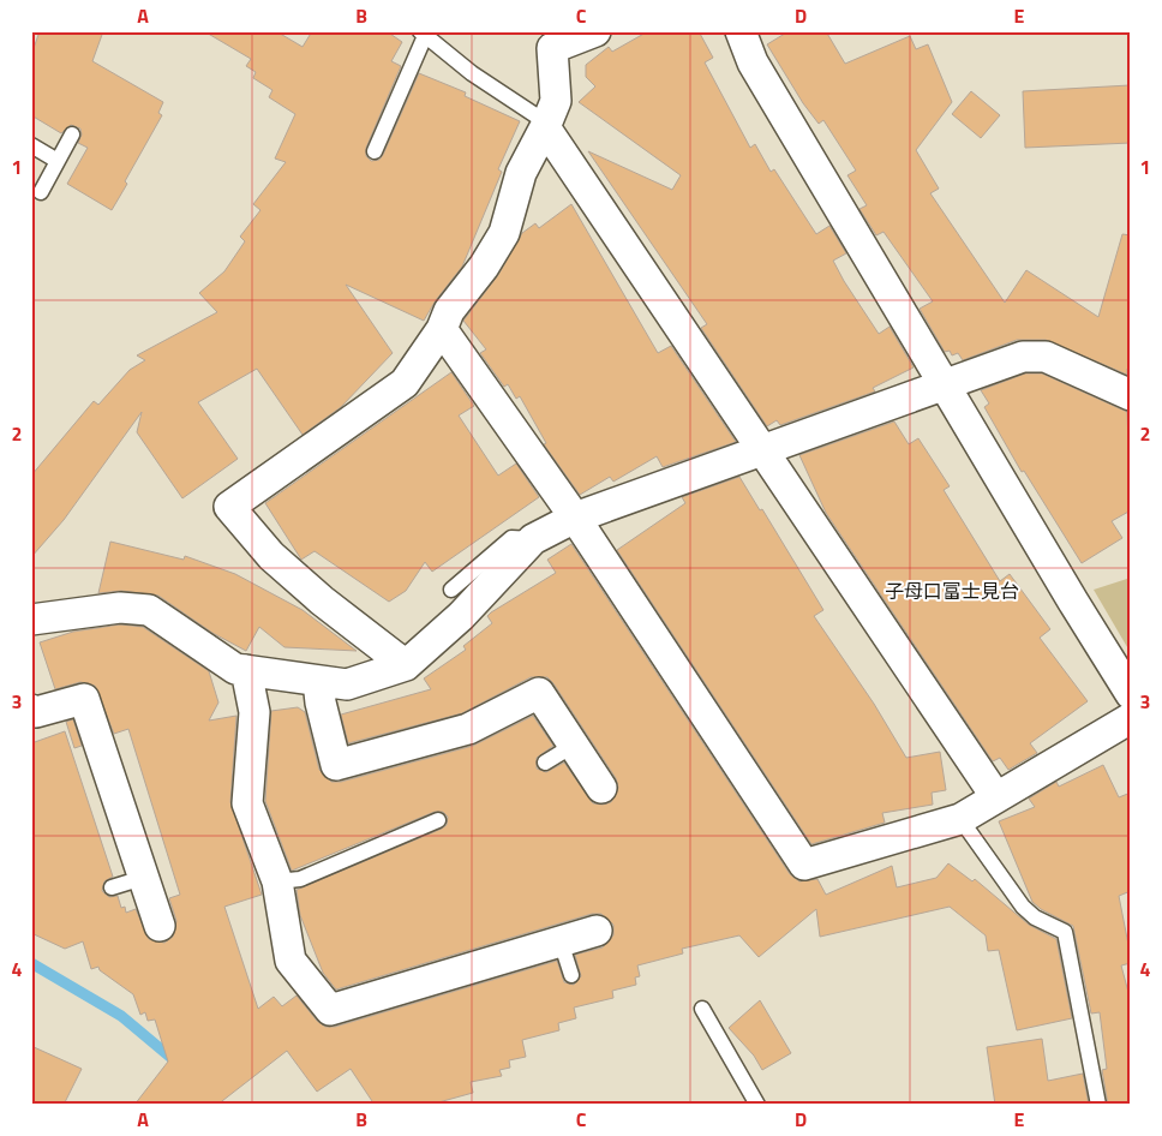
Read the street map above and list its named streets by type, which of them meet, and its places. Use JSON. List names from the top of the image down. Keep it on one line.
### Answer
{"districts":["子母口富士見台"],"grid":{"columns":["A","B","C","D","E"],"rows":["1","2","3","4"]}}
